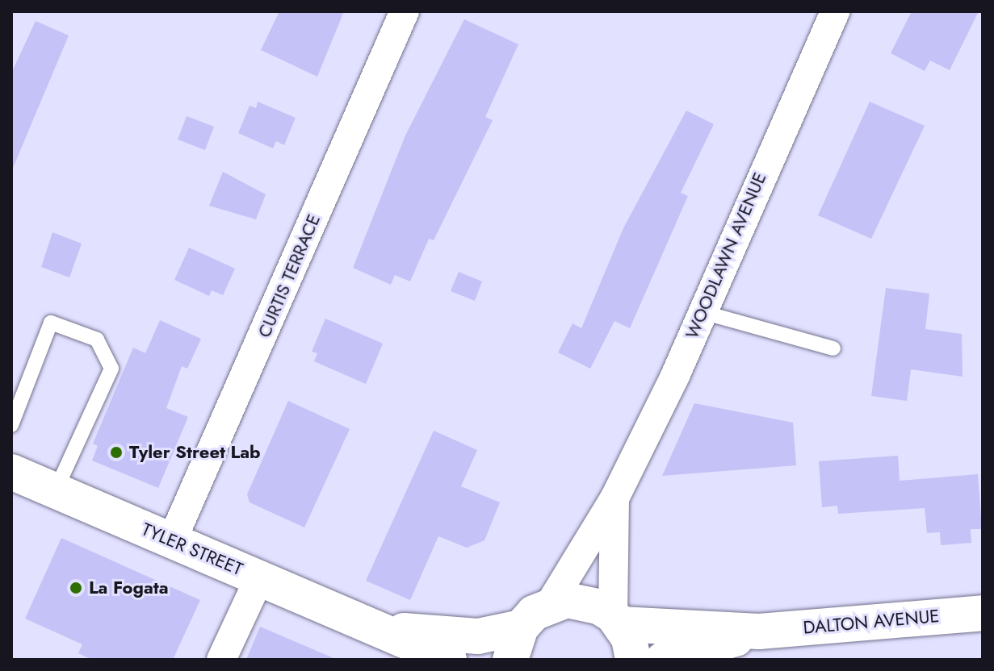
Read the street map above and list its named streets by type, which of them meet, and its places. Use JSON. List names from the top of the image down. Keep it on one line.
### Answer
{"streets":{"main road":["TYLER STREET","DALTON AVENUE"],"street":["WOODLAWN AVENUE","CURTIS TERRACE"]},"crossings":[["WOODLAWN AVENUE","DALTON AVENUE"],["CURTIS TERRACE","TYLER STREET"]],"places":["Tyler Street Lab","La Fogata"]}
